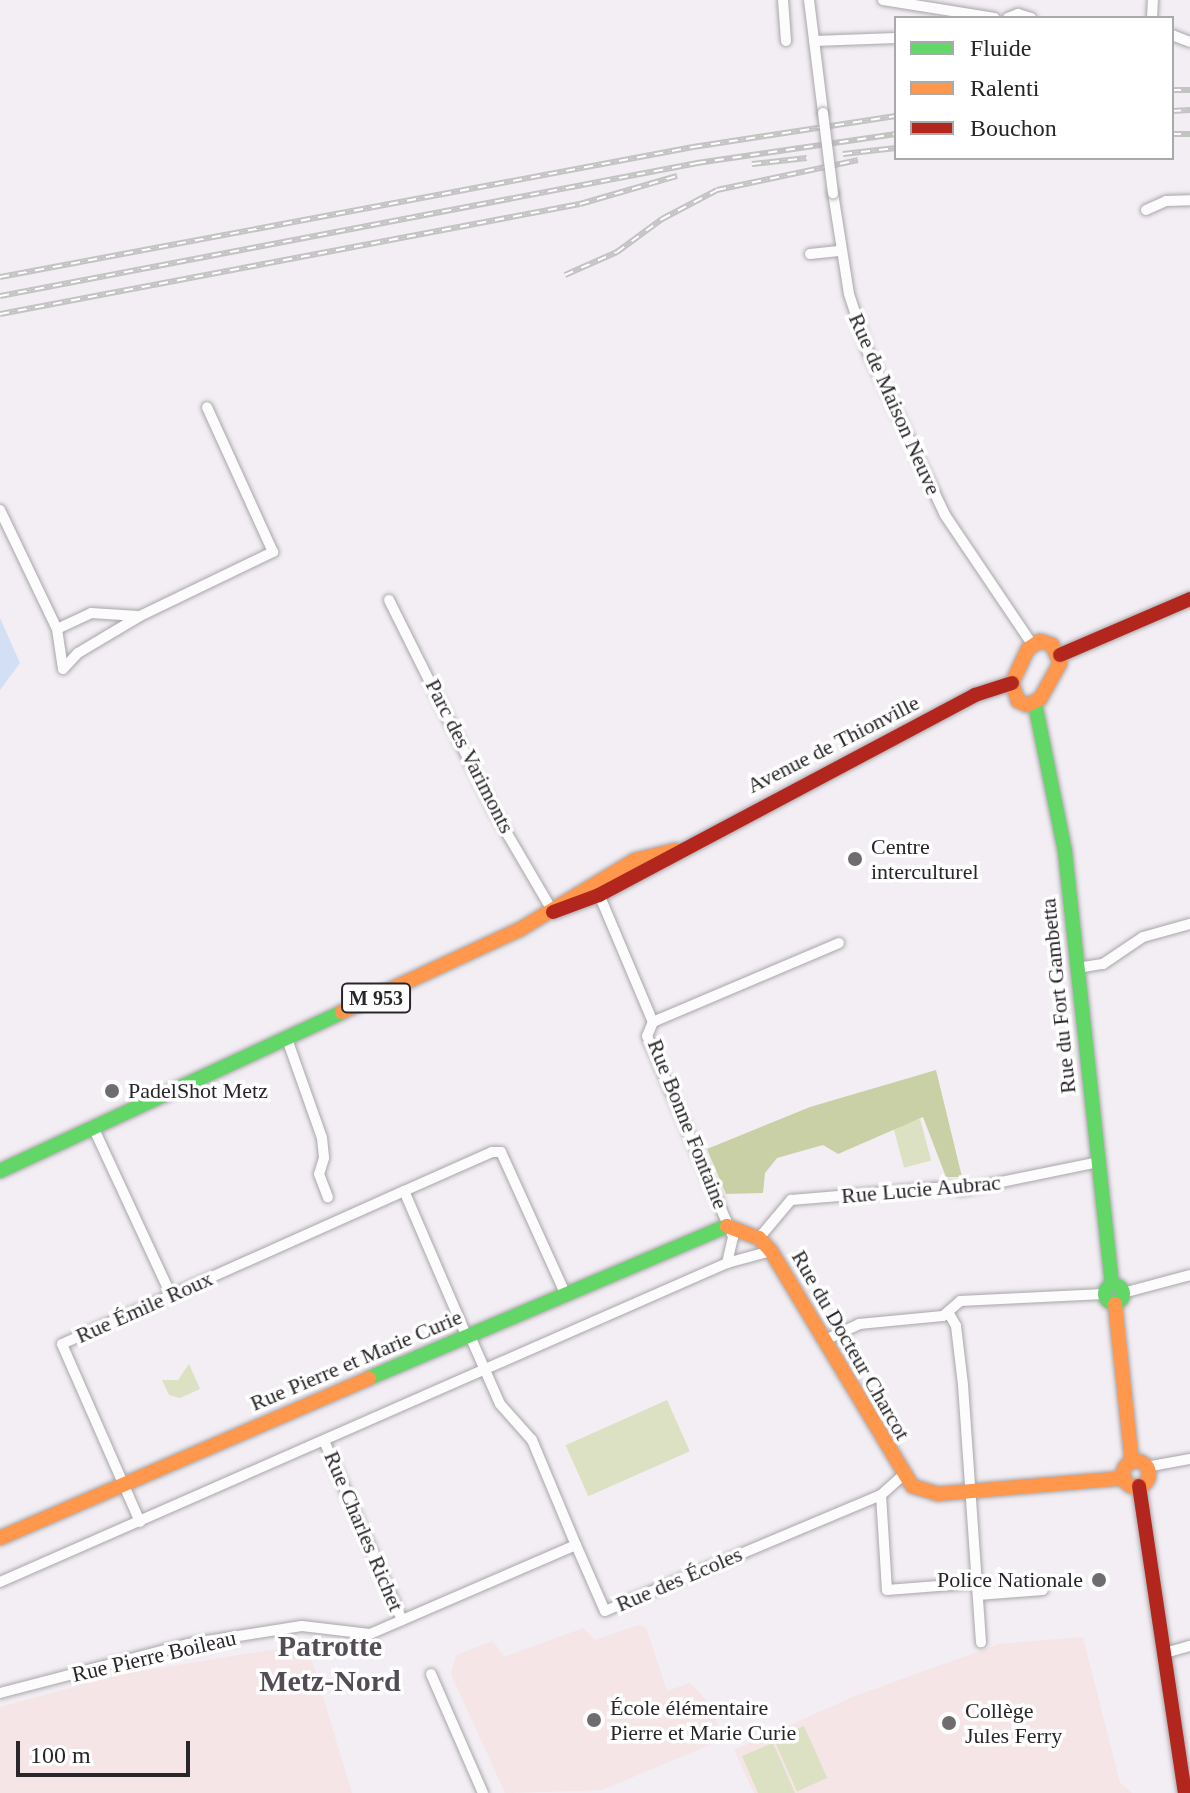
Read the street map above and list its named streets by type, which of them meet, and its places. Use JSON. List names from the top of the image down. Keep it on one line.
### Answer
{"streets":{"street":["Rue de Maison Neuve","Avenue de Thionville","Parc des Varimonts","Rue du Fort Gambetta","M 953","Rue Bonne Fontaine","Rue Lucie Aubrac","Rue Émile Roux","Rue du Docteur Charcot","Rue Pierre et Marie Curie","Rue Charles Richet","Rue des Écoles","Rue Pierre Boileau"]},"crossings":[["Avenue de Thionville","Parc des Varimonts"],["Avenue de Thionville","Rue Bonne Fontaine"],["Rue du Fort Gambetta","Rue Lucie Aubrac"],["Rue Bonne Fontaine","Rue Pierre et Marie Curie"],["Rue Lucie Aubrac","Rue du Docteur Charcot"],["Rue Émile Roux","Rue Pierre et Marie Curie"],["Rue du Docteur Charcot","Rue des Écoles"],["Rue Charles Richet","Rue Pierre Boileau"]],"districts":["Patrotte Metz-Nord"],"places":["Centre interculturel","PadelShot Metz","Police Nationale","École élémentaire Pierre et Marie Curie","Collège Jules Ferry"],"legend":["Fluide","Ralenti","Bouchon"],"scale_bar":"100 m"}
